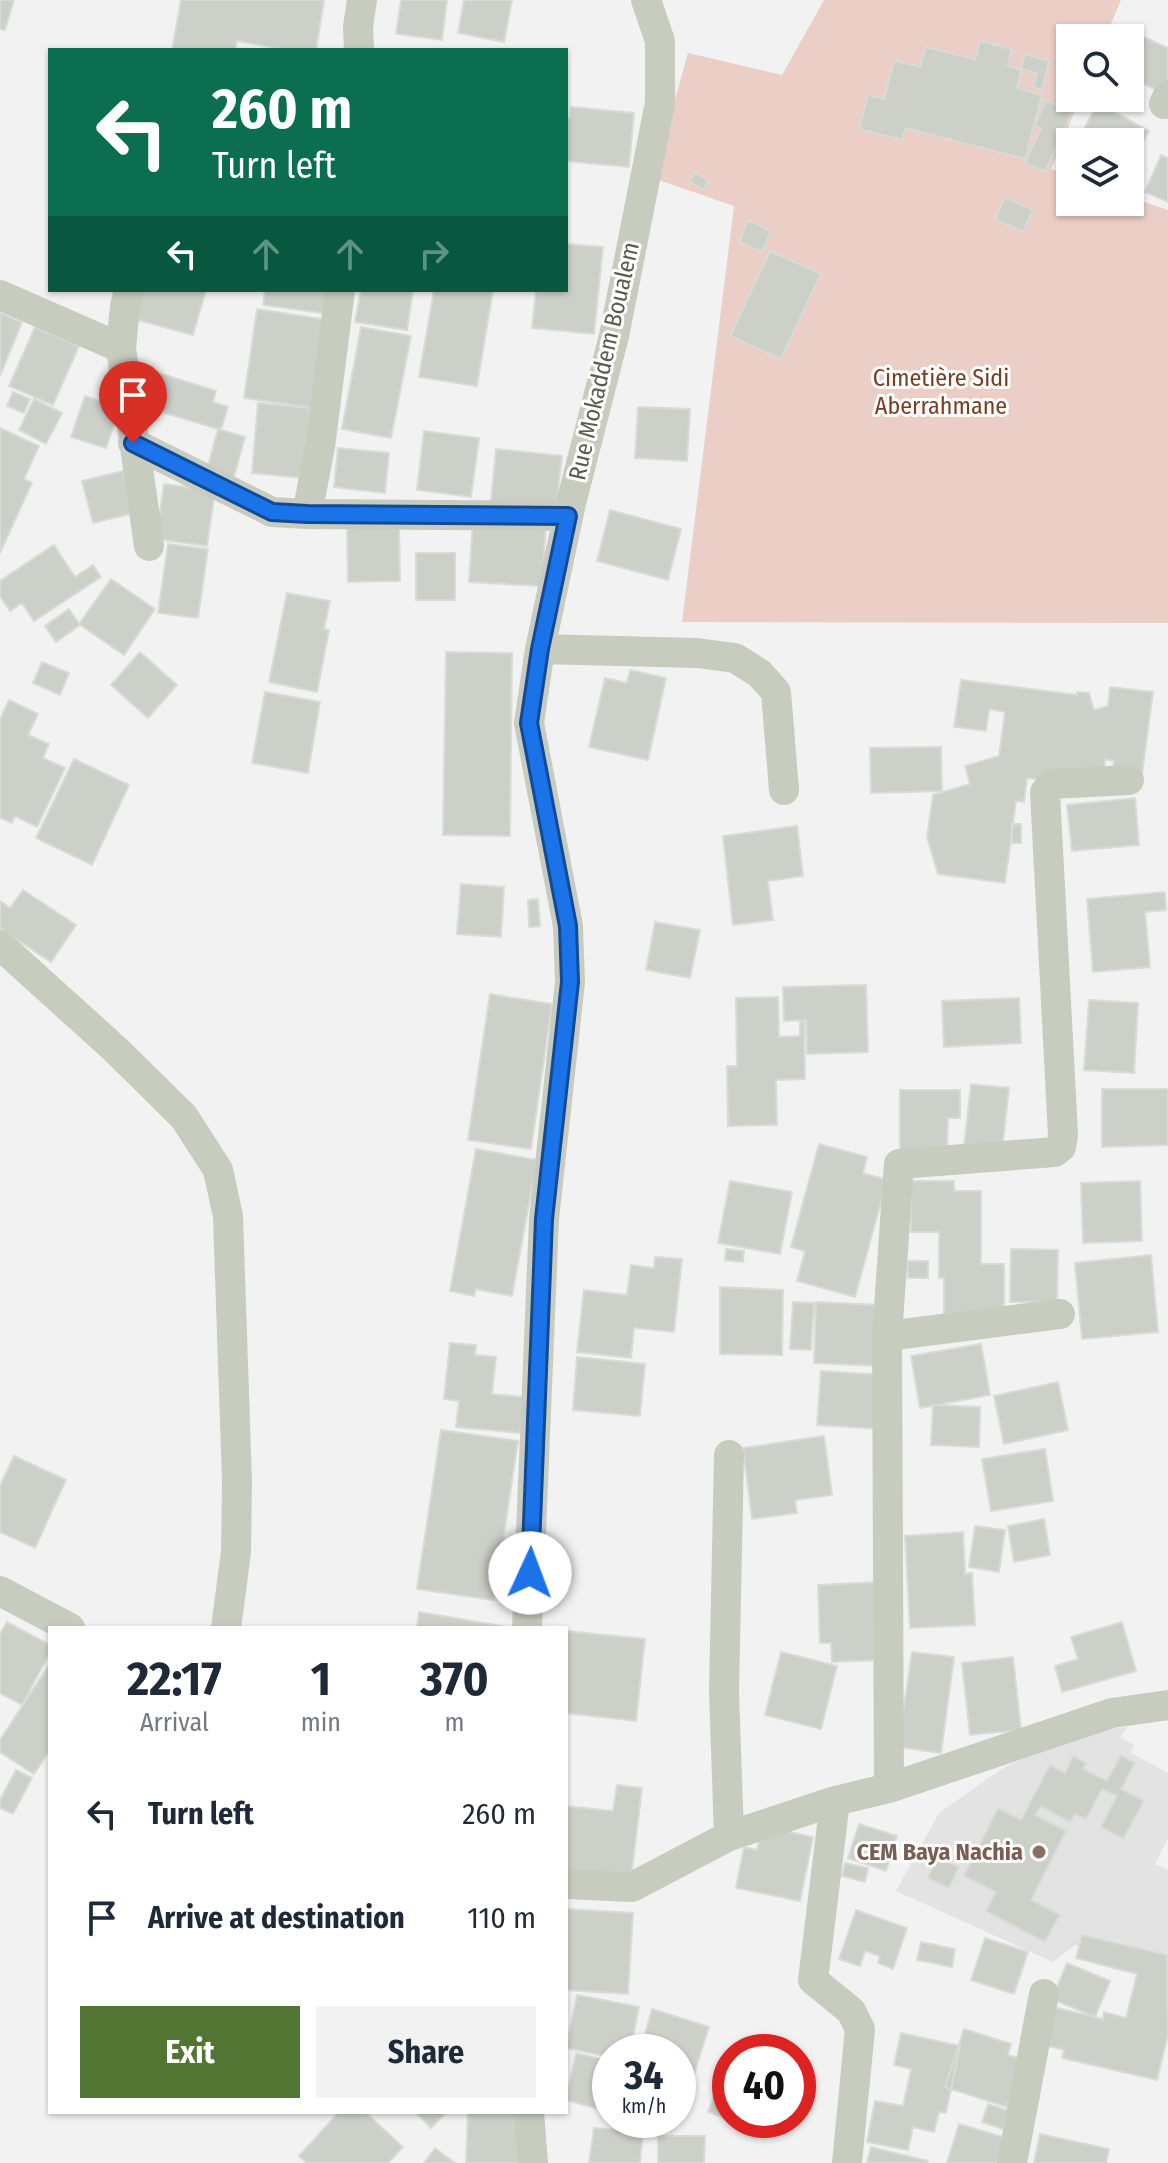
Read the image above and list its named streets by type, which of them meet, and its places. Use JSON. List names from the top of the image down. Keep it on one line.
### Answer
{"streets":{"street":["Rue Mokaddem Boualem"]},"parks":["Cimetière Sidi Aberrahmane"],"places":["CEM Baya Nachia"],"page":{"turn":["260 m","Turn left"],"eta":["22:17","Arrival","1","min","370","m"],"list":[{"name":"Turn left","value":"260 m"},{"name":"Arrive at destination","value":"110 m"}],"buttons":["Exit","Share"],"speed":"34 km/h","limit":"40"}}
